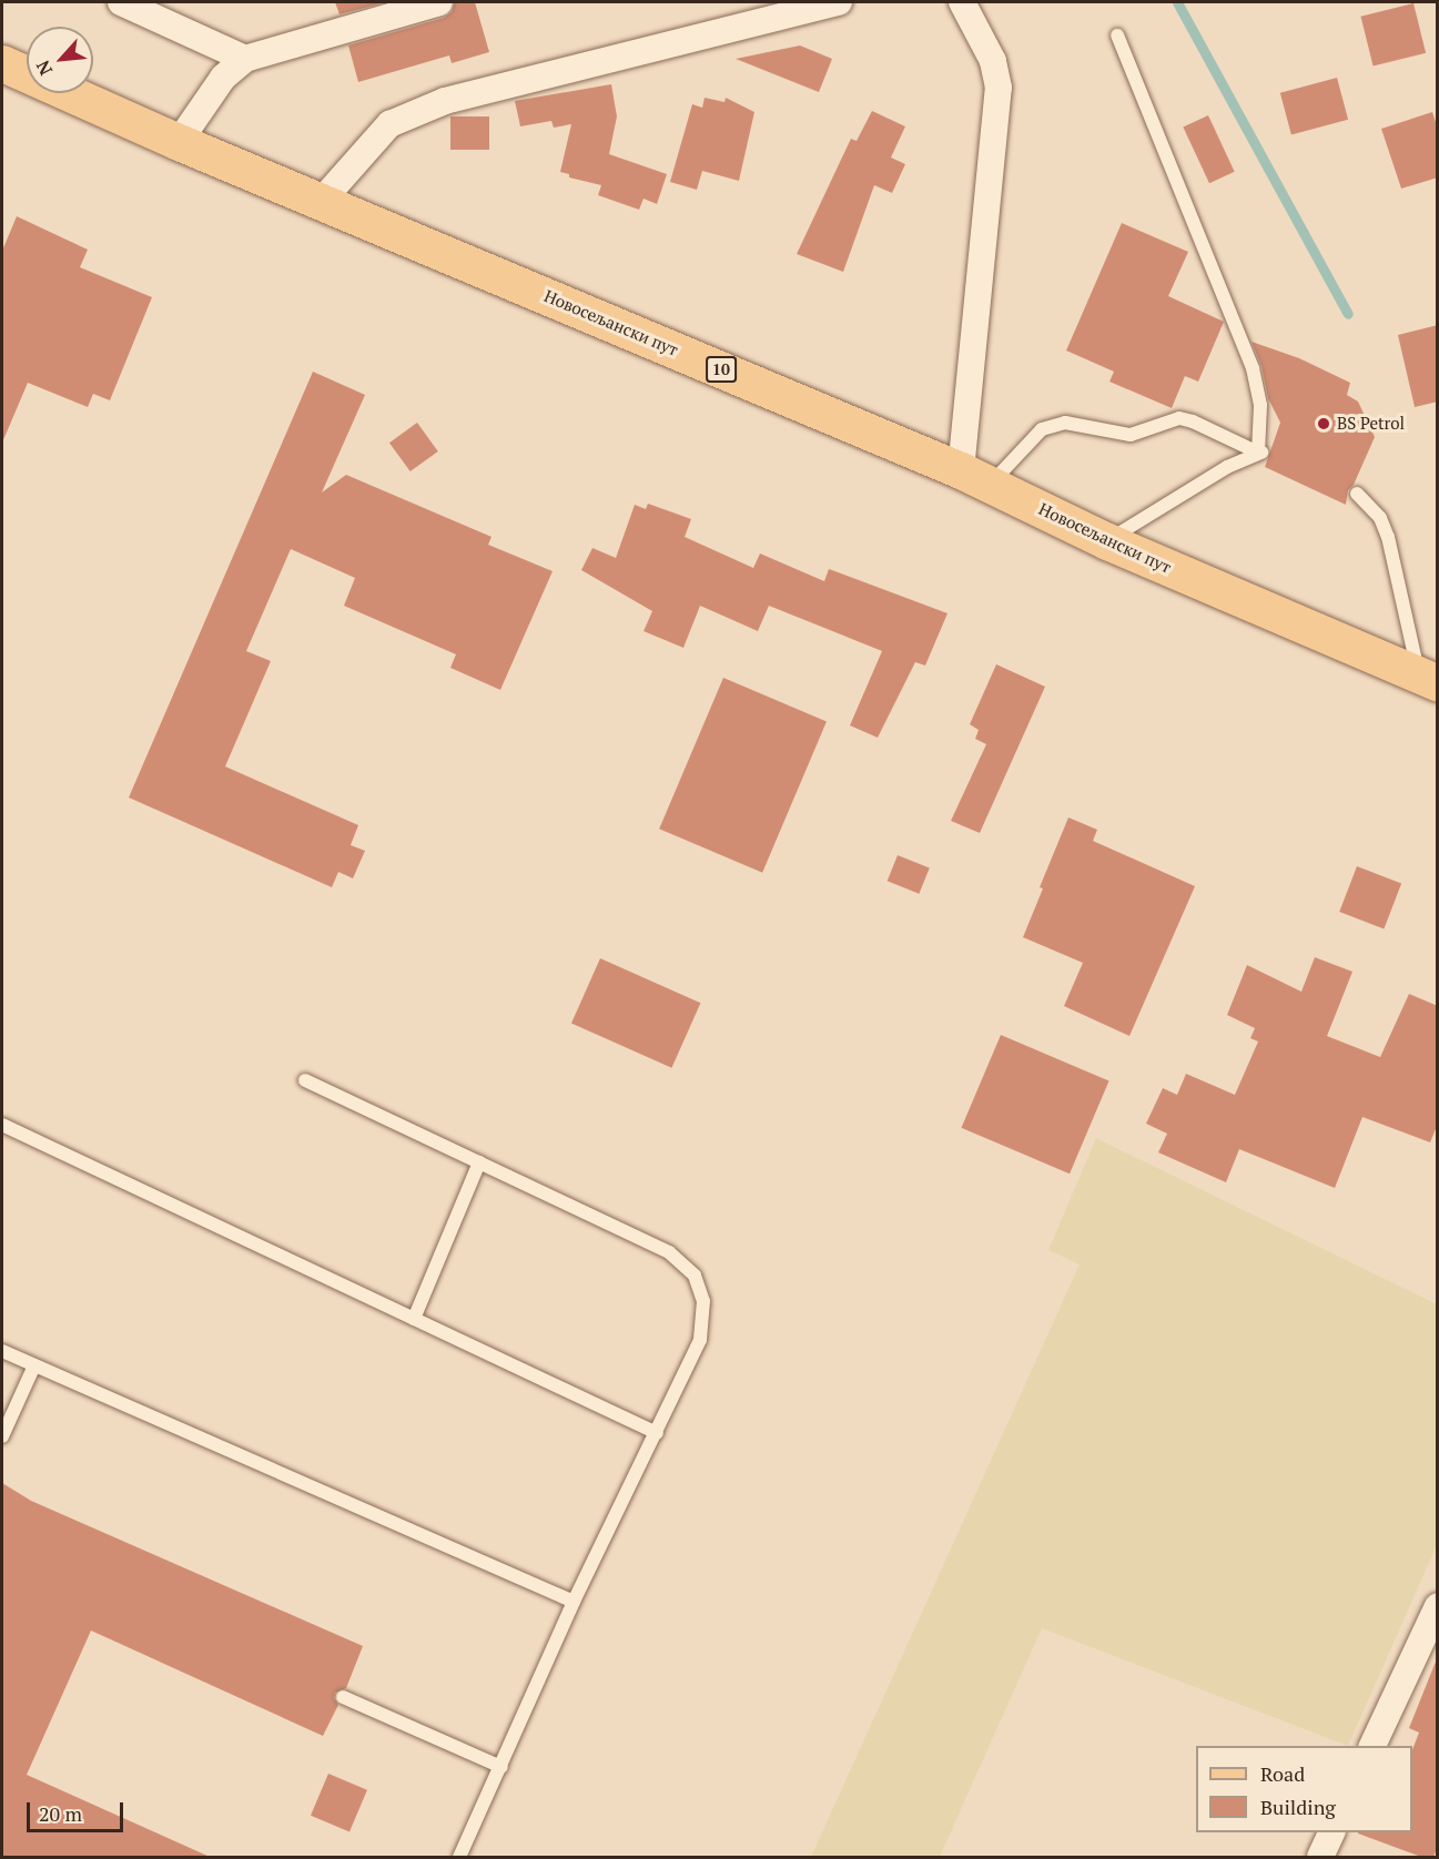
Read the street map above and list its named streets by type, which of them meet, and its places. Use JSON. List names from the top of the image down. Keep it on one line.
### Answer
{"streets":{"main road":["Новосељански пут","10"]},"places":["BS Petrol"],"legend":["Road","Building"],"scale_bar":"20 m","north":"bottom left"}
